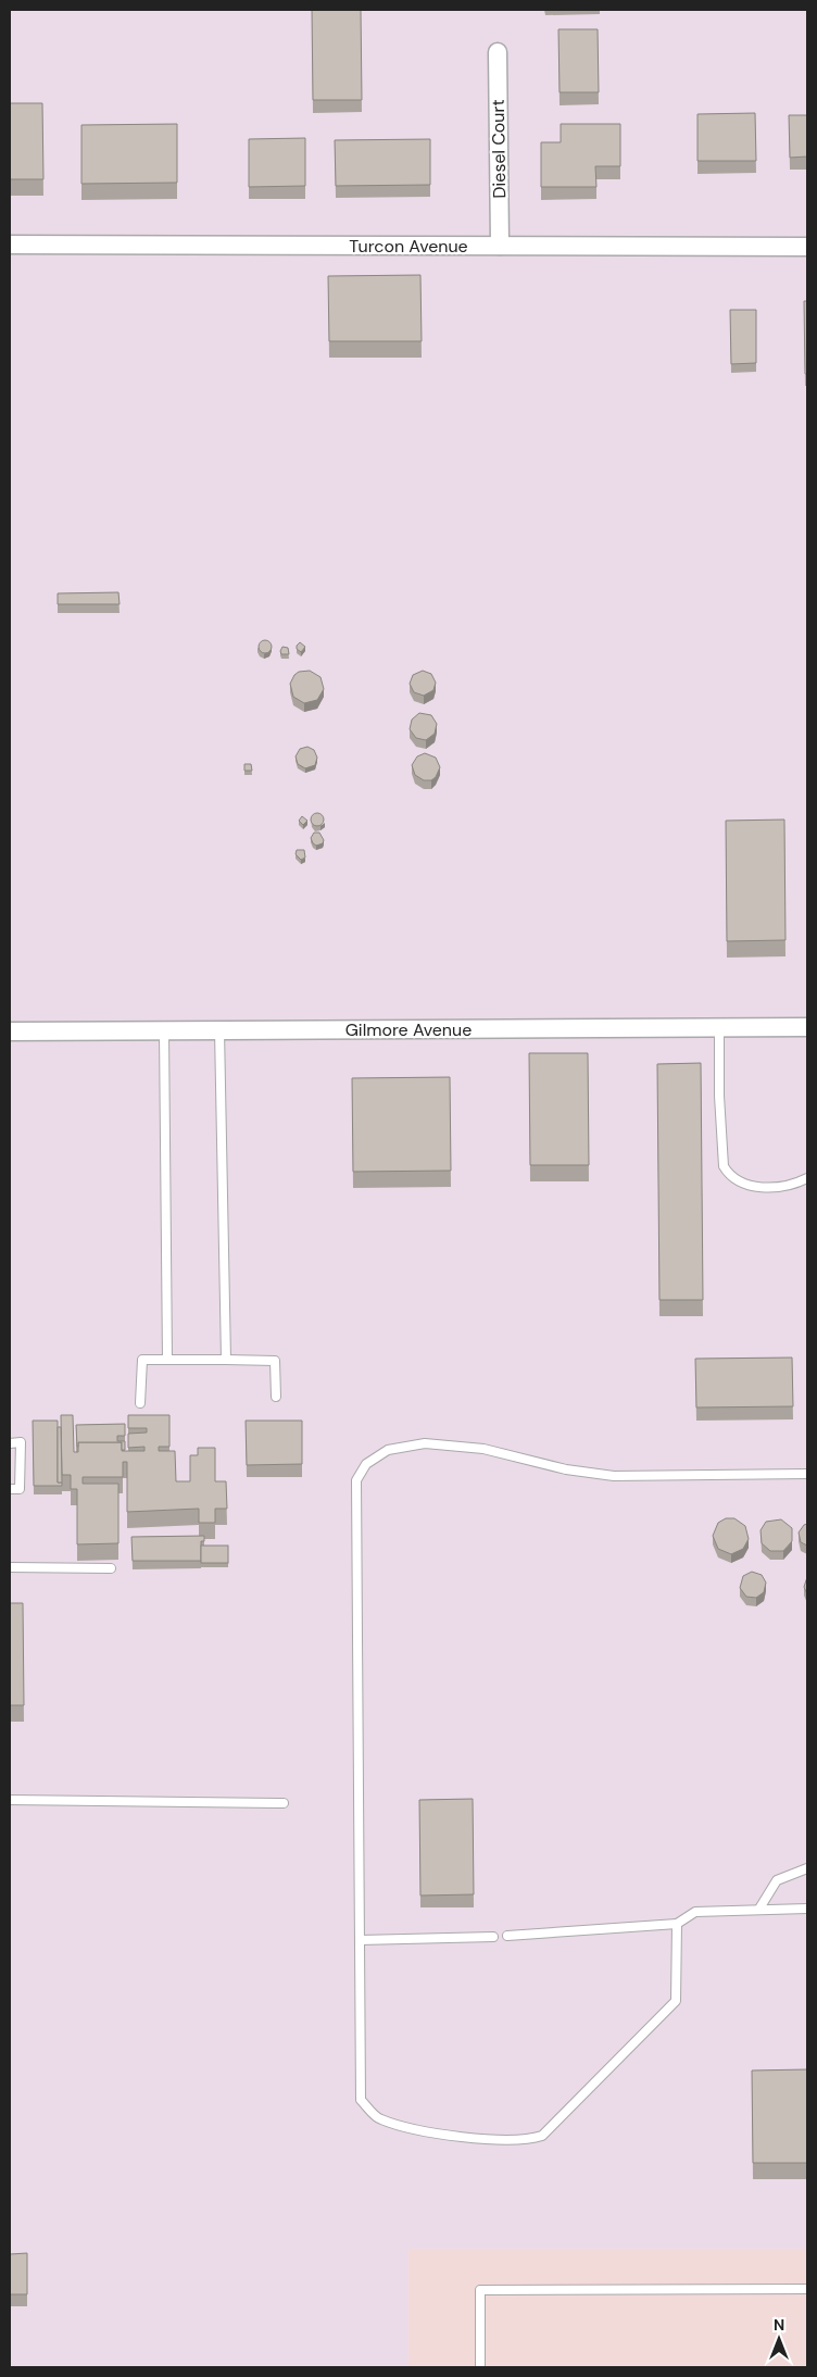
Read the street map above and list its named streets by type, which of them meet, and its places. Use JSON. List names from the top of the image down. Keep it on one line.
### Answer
{"streets":{"street":["Diesel Court","Turcon Avenue","Gilmore Avenue"]},"crossings":[["Diesel Court","Turcon Avenue"]],"north":"top"}
